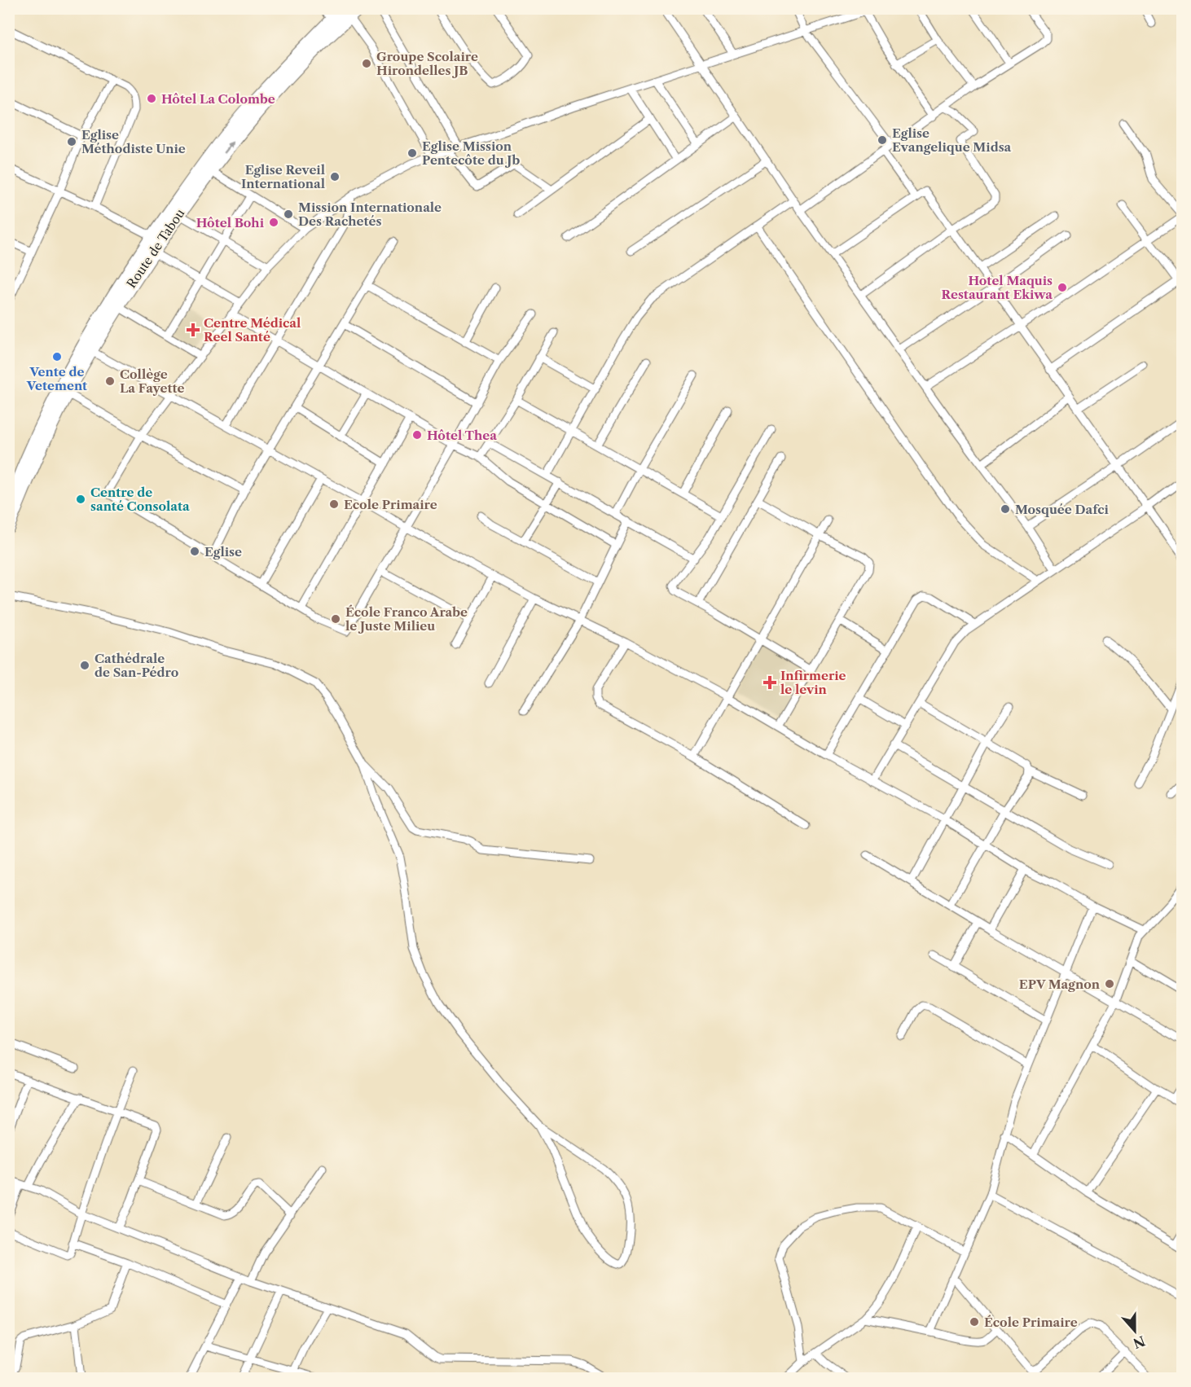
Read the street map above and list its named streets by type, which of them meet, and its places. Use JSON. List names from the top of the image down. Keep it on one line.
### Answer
{"streets":{"main road":["Route de Tabou"]},"places":{"other":["Groupe Scolaire Hirondelles JB","Hôtel La Colombe","Eglise Evangelique Midsa","Eglise Méthodiste Unie","Eglise Mission Pentecôte du Jb","Eglise Reveil International","Mission Internationale Des Rachetés","Hôtel Bohi","Hotel Maquis Restaurant Ekiwa","Vente de Vetement","Collège La Fayette","Hôtel Thea","Centre de santé Consolata","Ecole Primaire","Mosquée Dafci","Eglise","École Franco Arabe le Juste Milieu","Cathédrale de San-Pédro","EPV Magnon","École Primaire"],"health":["Centre Médical Reel Santé","Infirmerie le levin"]},"north":"bottom"}
